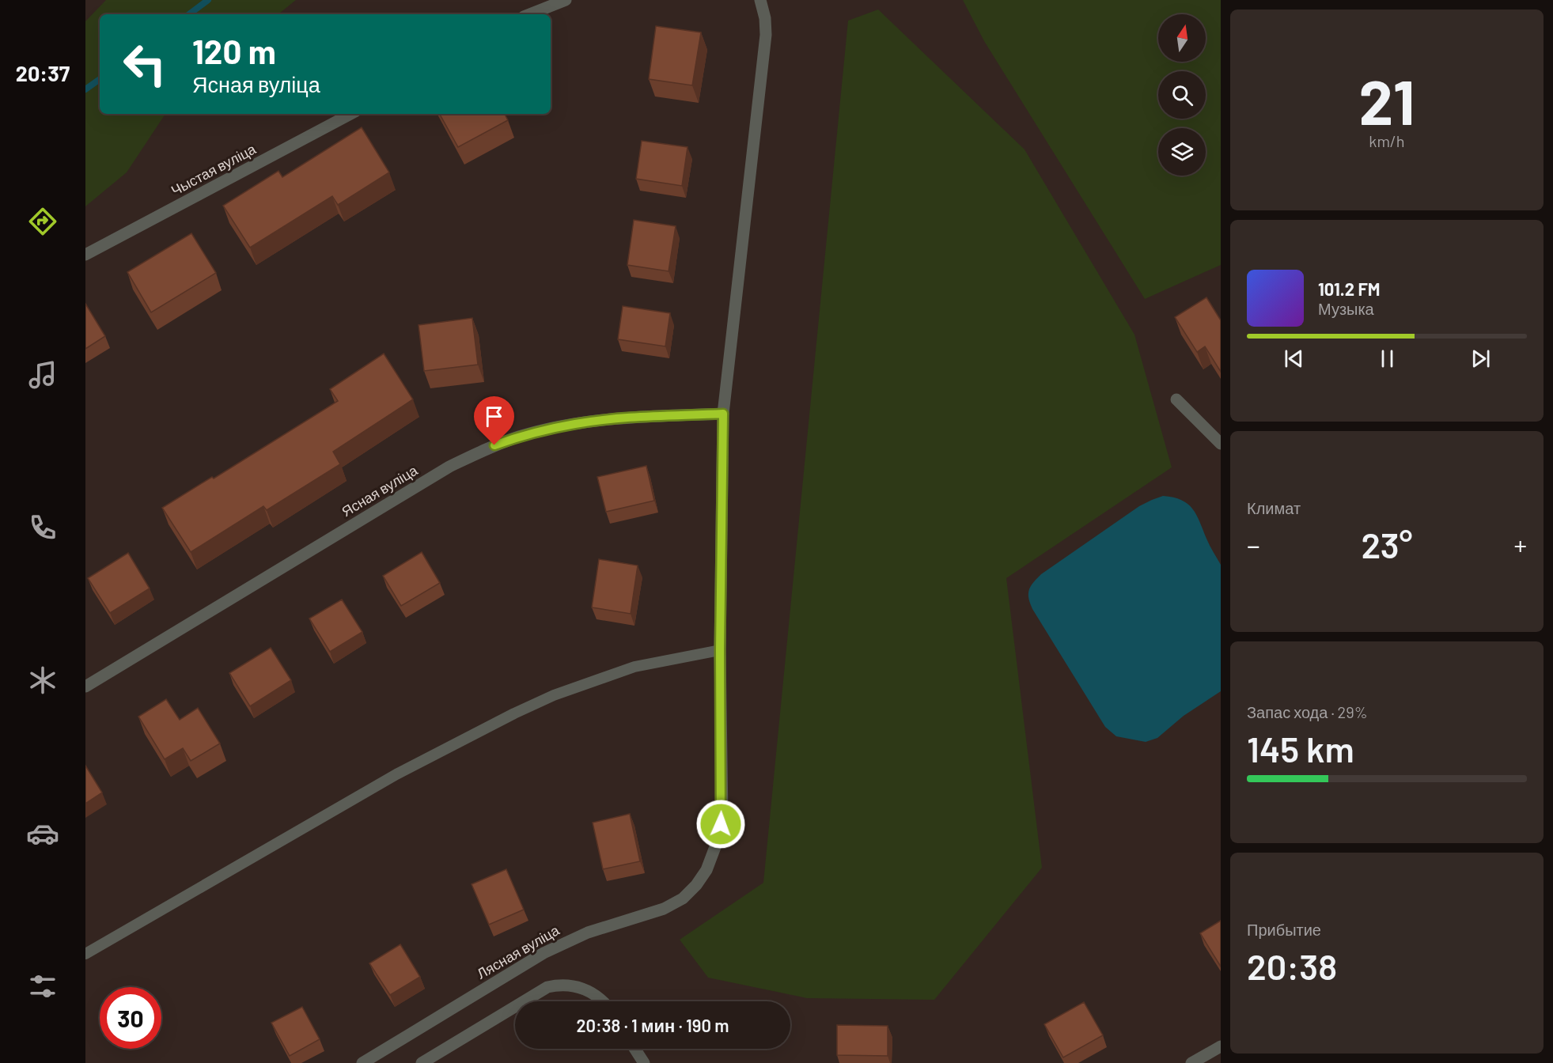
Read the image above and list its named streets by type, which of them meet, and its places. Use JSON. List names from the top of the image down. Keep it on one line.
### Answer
{"streets":{"street":["Чыстая вуліца","Ясная вуліца","Лясная вуліца"]},"crossings":[["Ясная вуліца","Лясная вуліца"]],"north":"top","page":{"tabs":"20:37","tile":[["21","km/h"],"Климат",["Запас хода · 29%","145 km"],["Прибытие","20:38"]],"turn":["120 m","Ясная вуліца"],"song":["101.2 FM","Музыка"],"heat":["−","23°","+"],"limit":"30","trip":"20:38 · 1 мин · 190 m"}}
